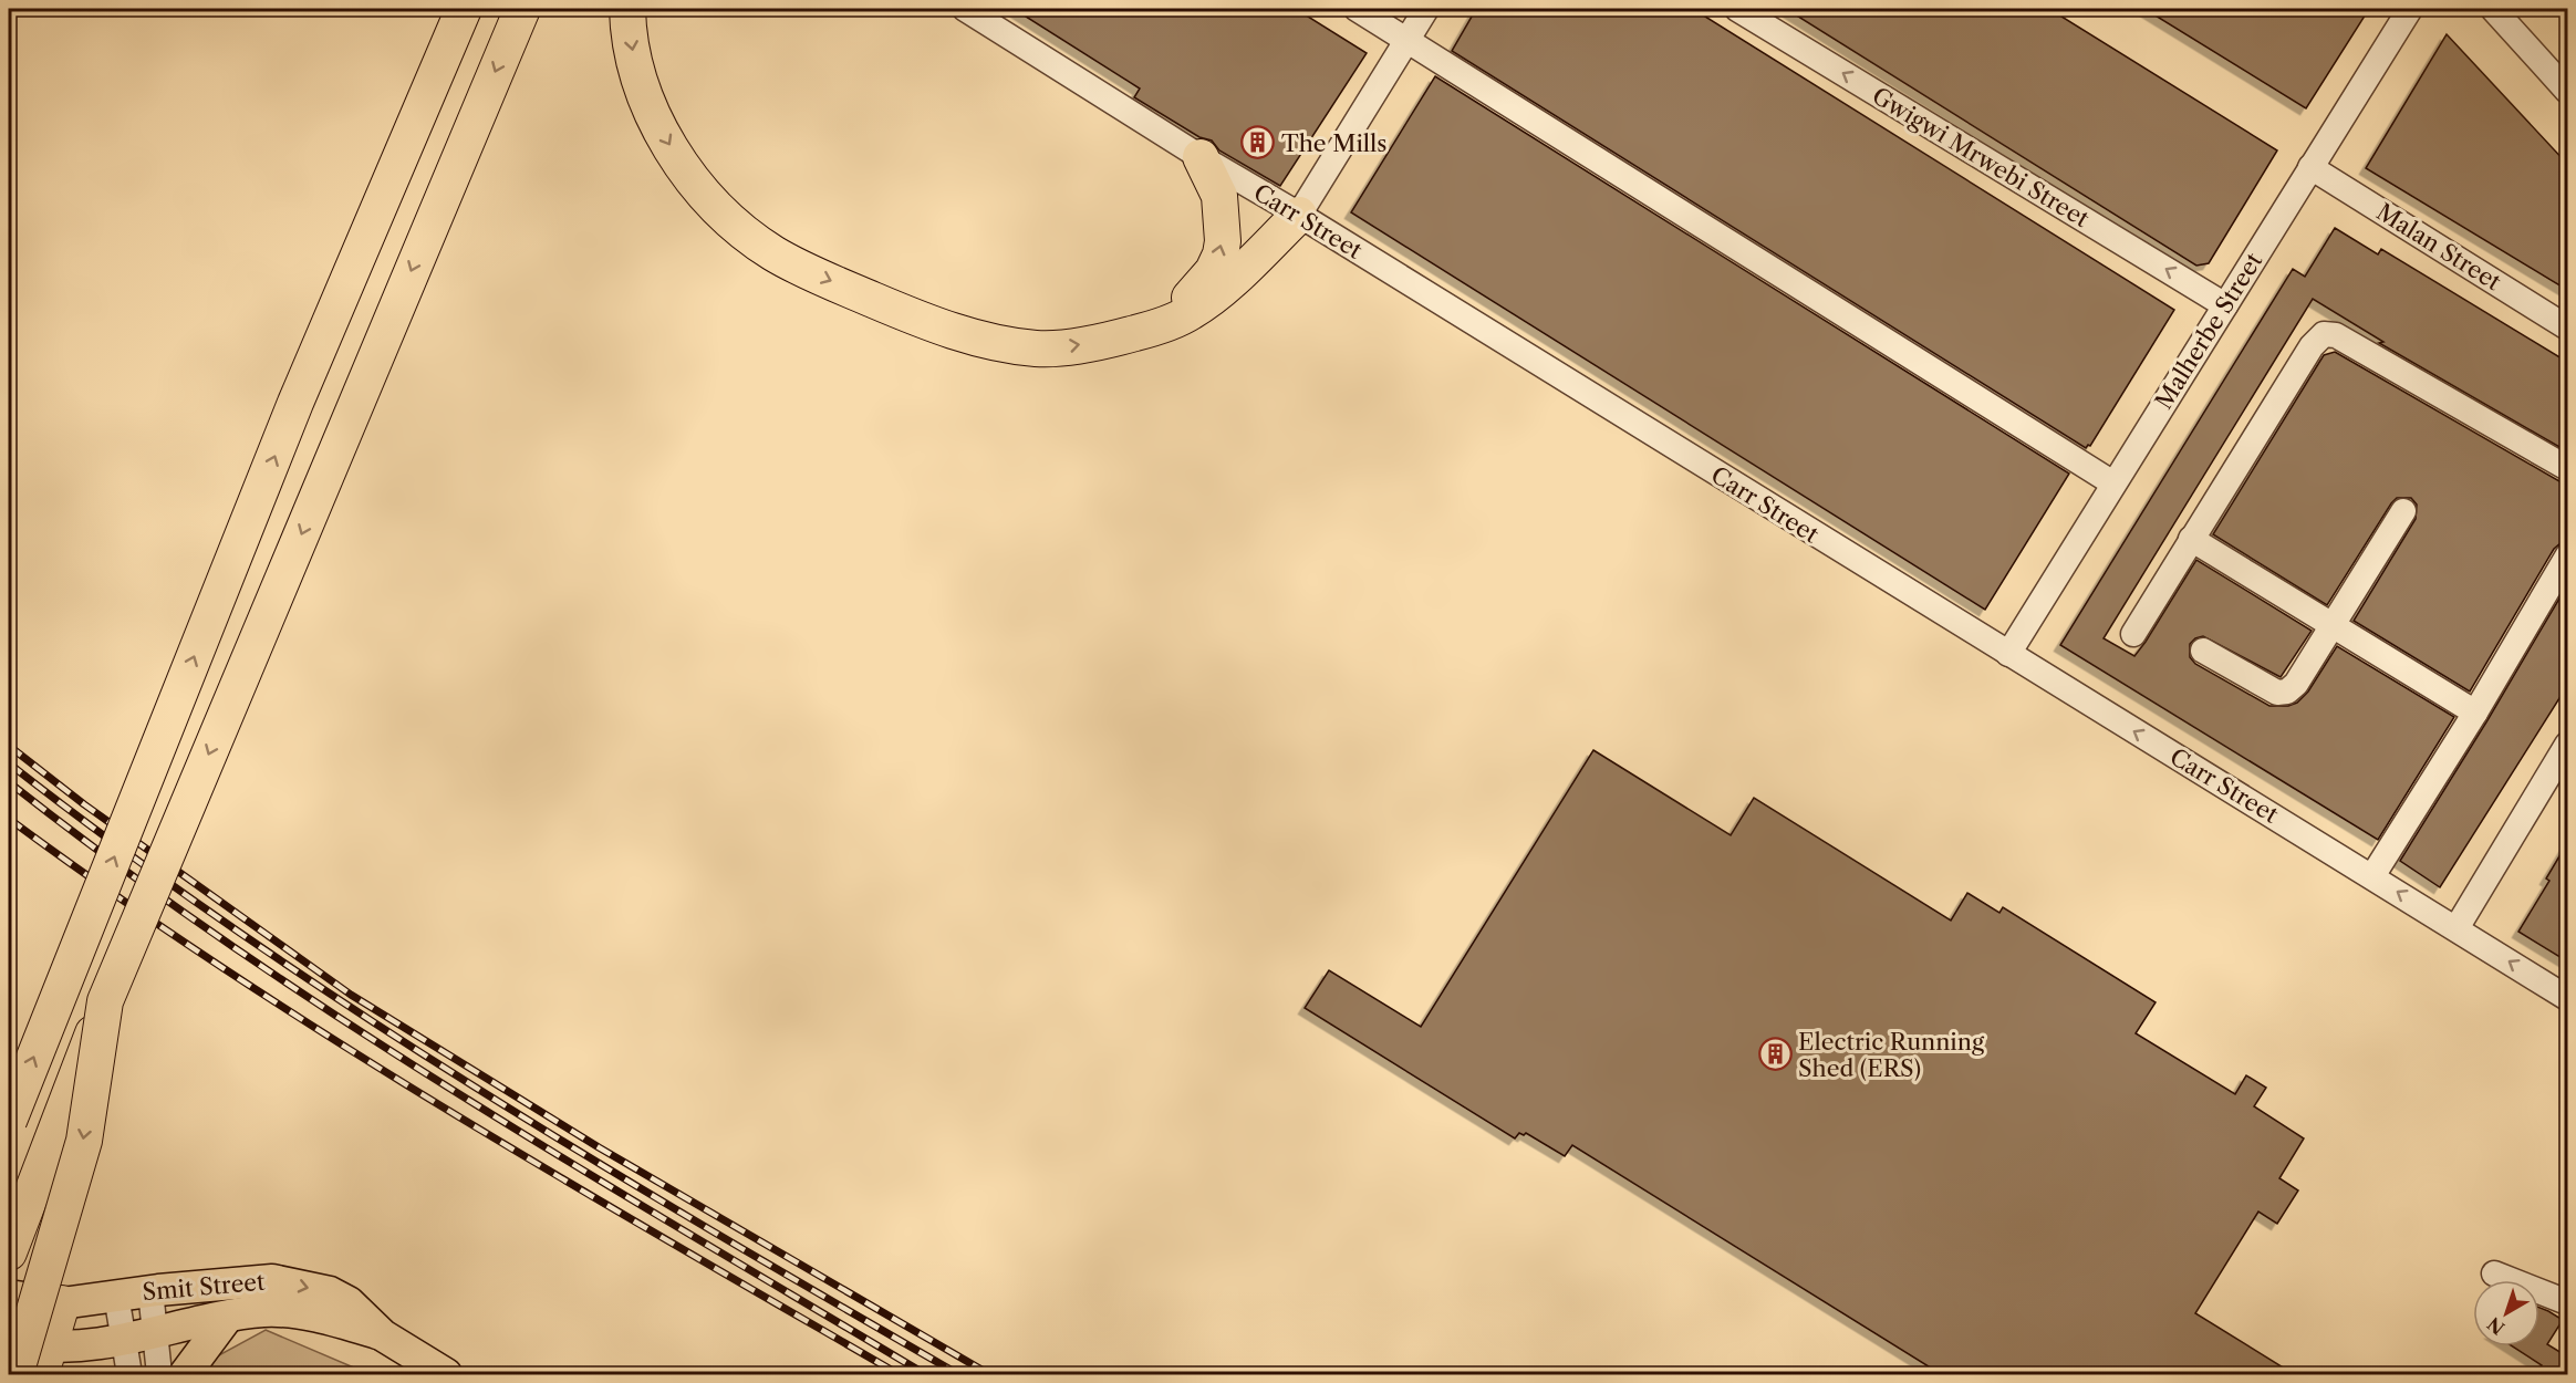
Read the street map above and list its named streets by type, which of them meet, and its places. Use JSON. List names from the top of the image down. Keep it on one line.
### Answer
{"streets":{"main road":["Smit Street"],"street":["Gwigwi Mrwebi Street","Carr Street","Malan Street","Malherbe Street"]},"crossings":[["Gwigwi Mrwebi Street","Malherbe Street"],["Carr Street","Malherbe Street"],["Malan Street","Malherbe Street"]],"places":{"building":["The Mills","Electric Running Shed (ERS)"]},"north":"bottom left"}
